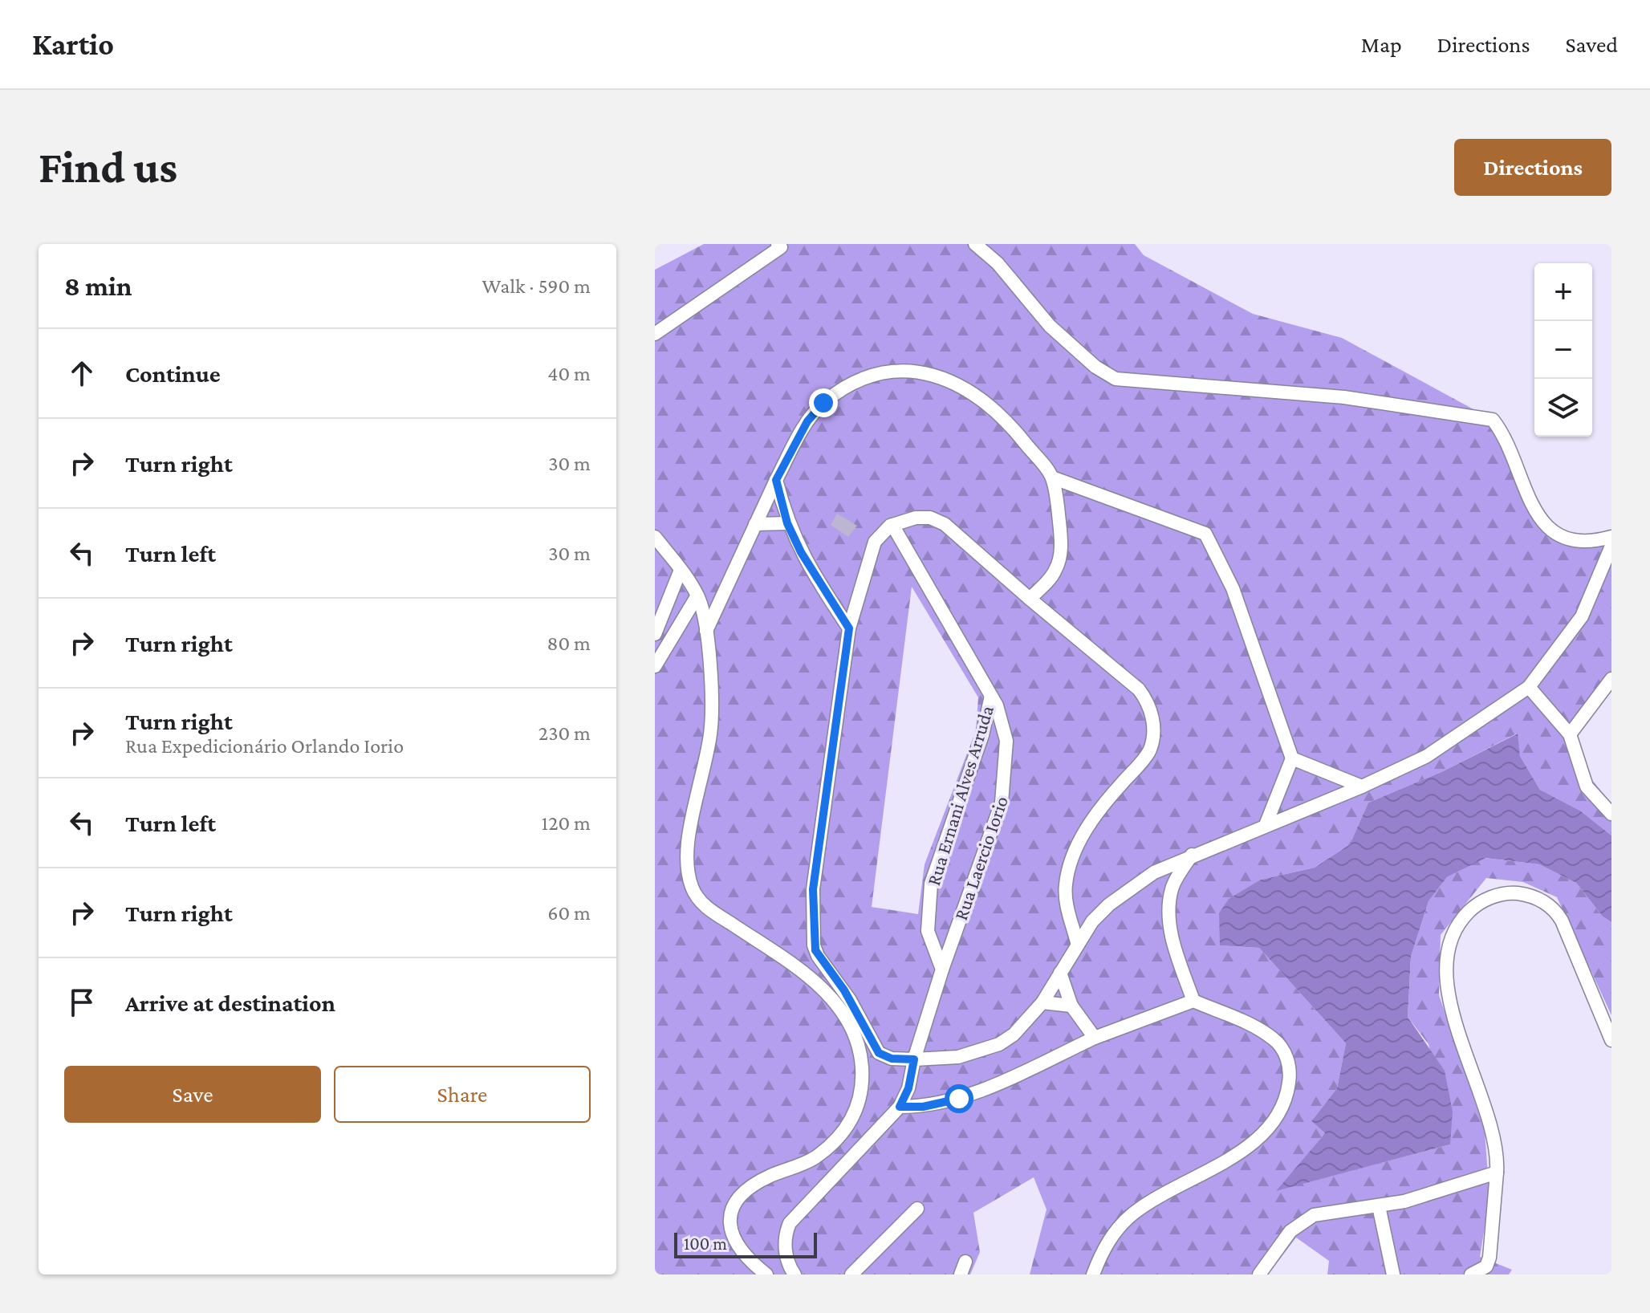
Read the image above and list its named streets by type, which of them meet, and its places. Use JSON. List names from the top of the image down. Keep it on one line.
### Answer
{"streets":{"street":["Rua Ernani Alves Arruda","Rua Laercio Iorio"]},"crossings":[["Rua Ernani Alves Arruda","Rua Laercio Iorio"]],"scale_bar":"100 m","page":{"header":"Kartio","nav":["Map","Directions","Saved"],"buttons":["Directions",["Save","Share"]],"title":"Find us","heading":["8 min","Walk · 590 m"],"map_buttons":["+","−"],"list":[["Continue","40 m"],["Turn right","30 m"],["Turn left","30 m"],["Turn right","80 m"],["Turn right","Rua Expedicionário Orlando Iorio","230 m"],["Turn left","120 m"],["Turn right","60 m"],"Arrive at destination"],"scale":"100 m"}}
